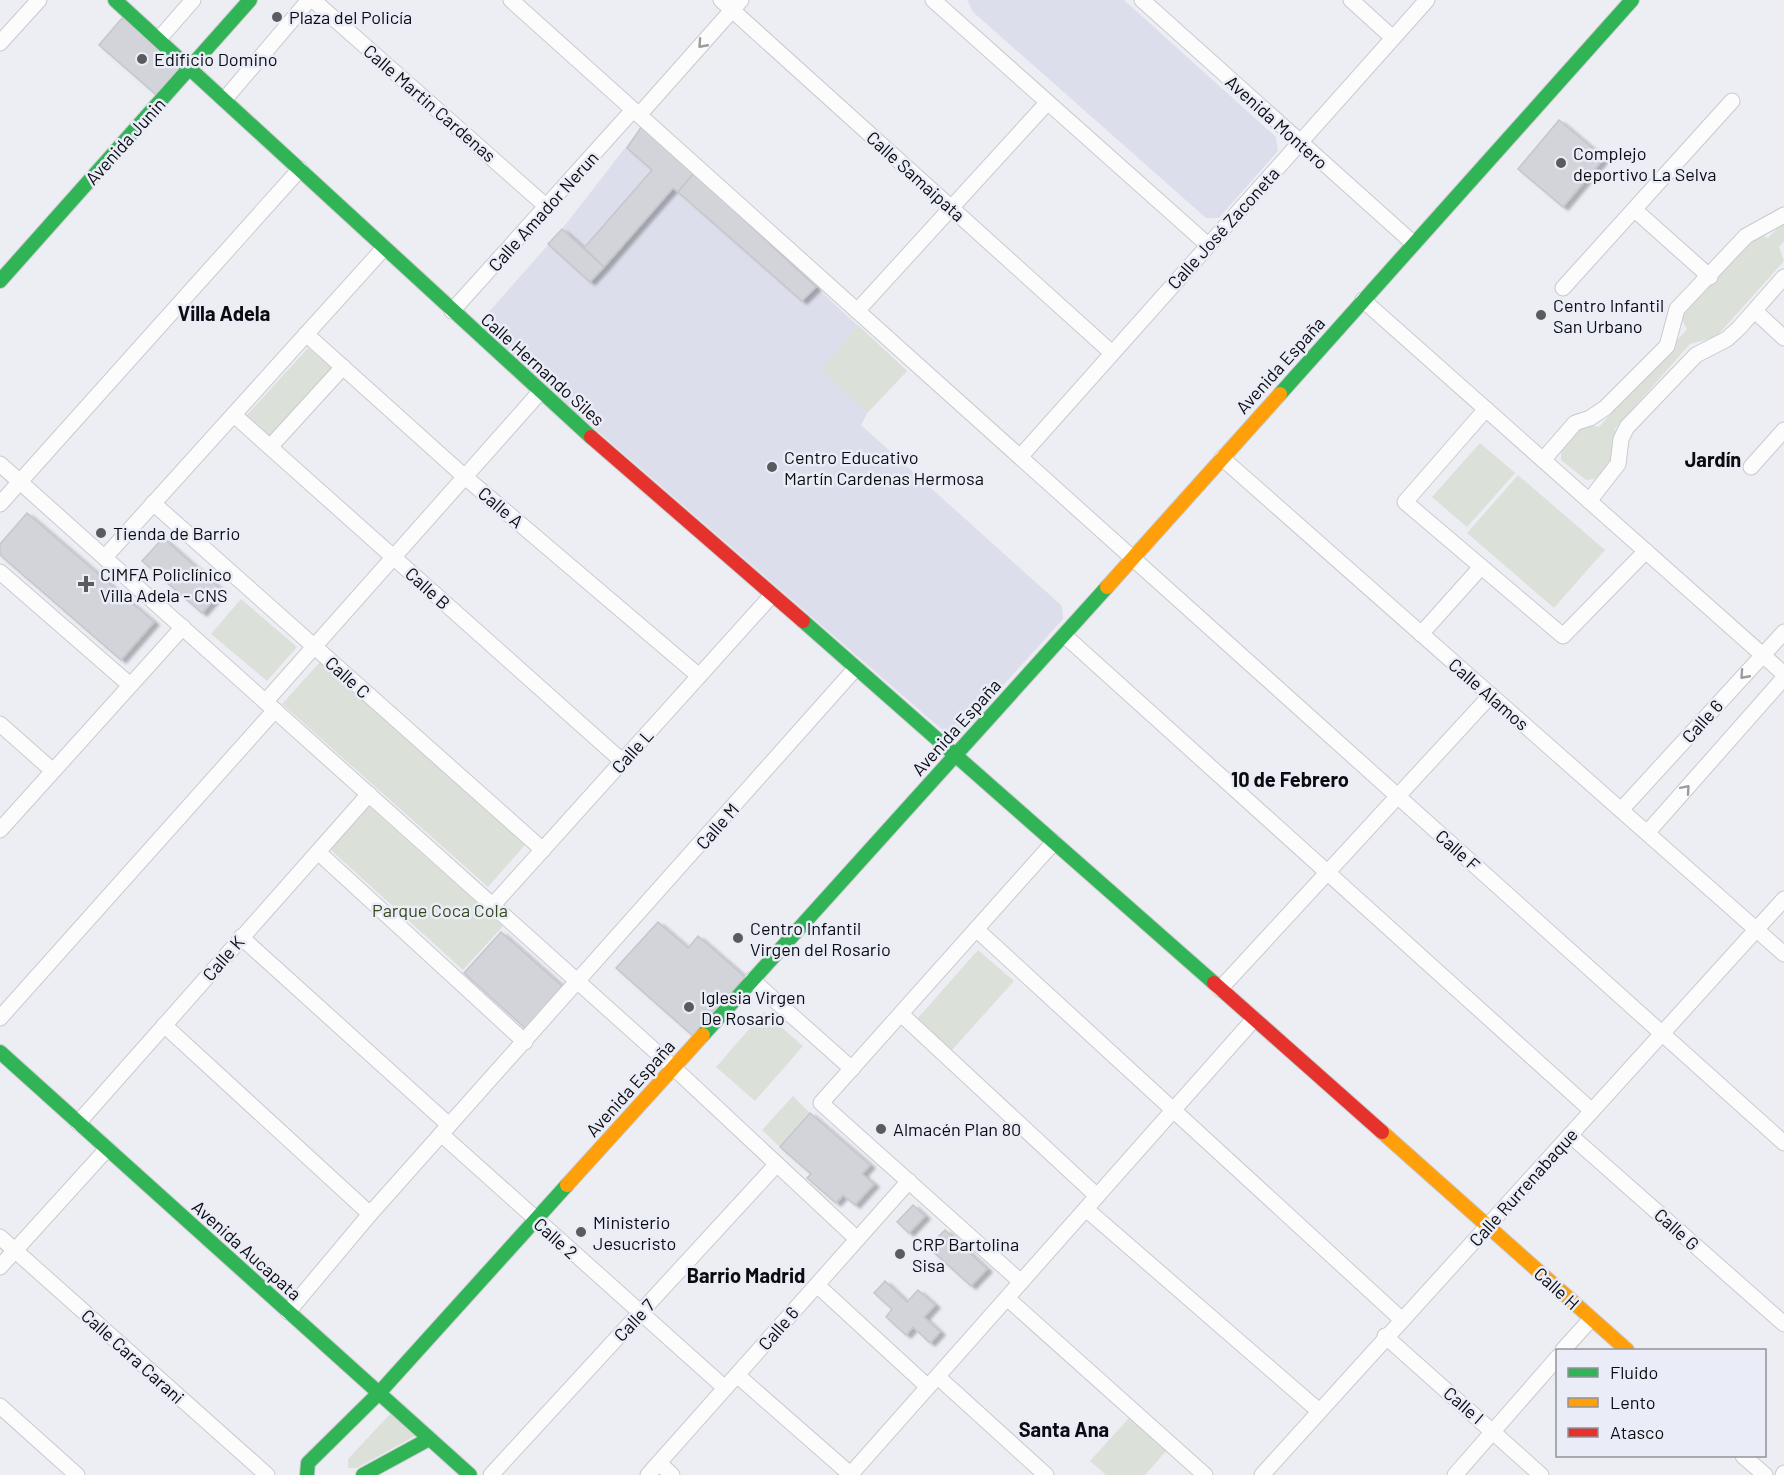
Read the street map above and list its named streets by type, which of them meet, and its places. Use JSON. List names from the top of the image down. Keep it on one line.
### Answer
{"streets":{"street":["Calle Martin Cardenas","Avenida Montero","Avenida Junin","Calle Samaipata","Calle Amador Nerun","Calle José Zaconeta","Avenida España","Calle Hernando Siles","Calle A","Calle B","Calle C","Calle Alamos","Calle 6","Calle L","Calle M","Calle F","Calle K","Calle Rurrenabaque","Calle G","Calle 2","Avenida Aucapata","Calle H","Calle 7","Calle Cara Carani","Calle I"]},"crossings":[["Calle Martin Cardenas","Calle Amador Nerun"],["Avenida Montero","Calle José Zaconeta"],["Avenida Montero","Avenida España"],["Avenida Junin","Calle Hernando Siles"],["Calle Samaipata","Calle Amador Nerun"],["Calle Samaipata","Calle José Zaconeta"],["Calle Amador Nerun","Calle Hernando Siles"],["Calle Amador Nerun","Calle F"],["Calle José Zaconeta","Calle F"],["Avenida España","Calle Hernando Siles"],["Avenida España","Calle Alamos"],["Avenida España","Calle F"],["Avenida España","Calle 2"],["Avenida España","Avenida Aucapata"],["Calle Hernando Siles","Calle L"],["Calle Hernando Siles","Calle M"],["Calle Hernando Siles","Calle H"],["Calle A","Calle L"],["Calle B","Calle L"],["Calle C","Calle L"],["Calle Alamos","Calle 6"],["Calle Alamos","Calle Rurrenabaque"],["Calle 6","Calle 2"],["Calle M","Calle 2"],["Calle M","Avenida Aucapata"],["Calle F","Calle Rurrenabaque"],["Calle K","Calle 2"],["Calle K","Avenida Aucapata"],["Calle Rurrenabaque","Calle G"],["Calle Rurrenabaque","Calle H"],["Calle Rurrenabaque","Calle I"],["Calle 2","Calle 7"]],"districts":["Villa Adela","Jardín","10 de Febrero","Barrio Madrid","Santa Ana"],"parks":["Parque Coca Cola"],"places":{"other":["Plaza del Policía","Edificio Domino","Complejo deportivo La Selva","Centro Infantil San Urbano","Centro Educativo Martín Cardenas Hermosa","Tienda de Barrio","Centro Infantil Virgen del Rosario","Iglesia Virgen De Rosario","Almacén Plan 80","Ministerio Jesucristo","CRP Bartolina Sisa"],"health":["CIMFA Policlínico Villa Adela - CNS"]},"legend":["Fluido","Lento","Atasco"]}
